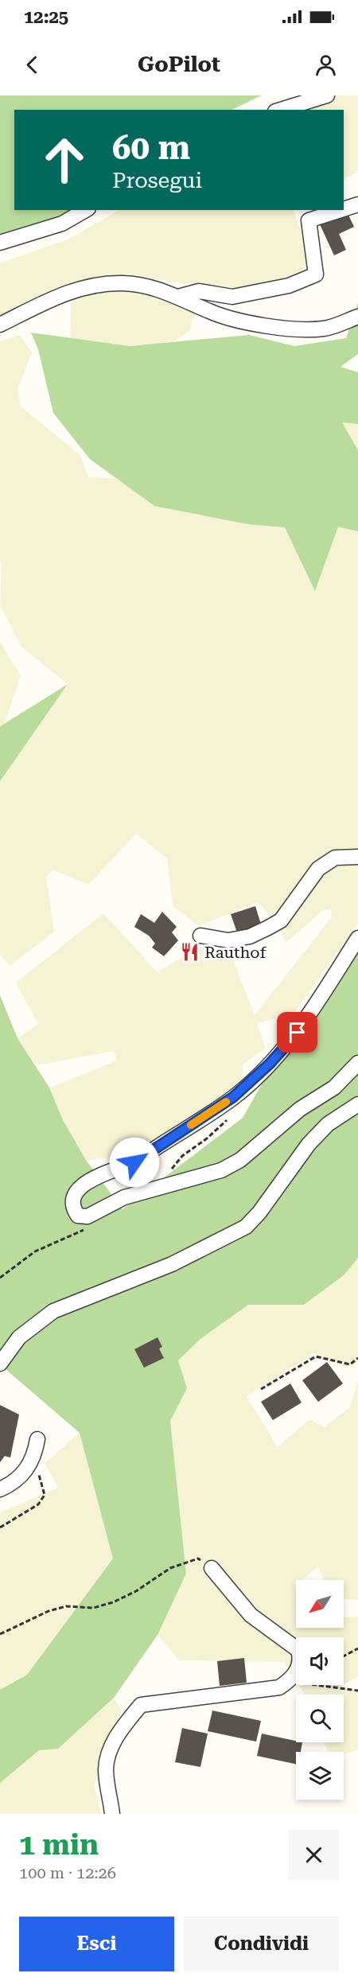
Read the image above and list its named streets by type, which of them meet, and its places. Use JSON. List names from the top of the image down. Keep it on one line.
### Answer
{"places":{"restaurant":["Rauthof"]},"north":"bottom left","page":{"status":"12:25","header":"GoPilot","turn":["60 m","Prosegui"],"heading":["1 min","100 m · 12:26"],"buttons":["Esci","Condividi"]}}
